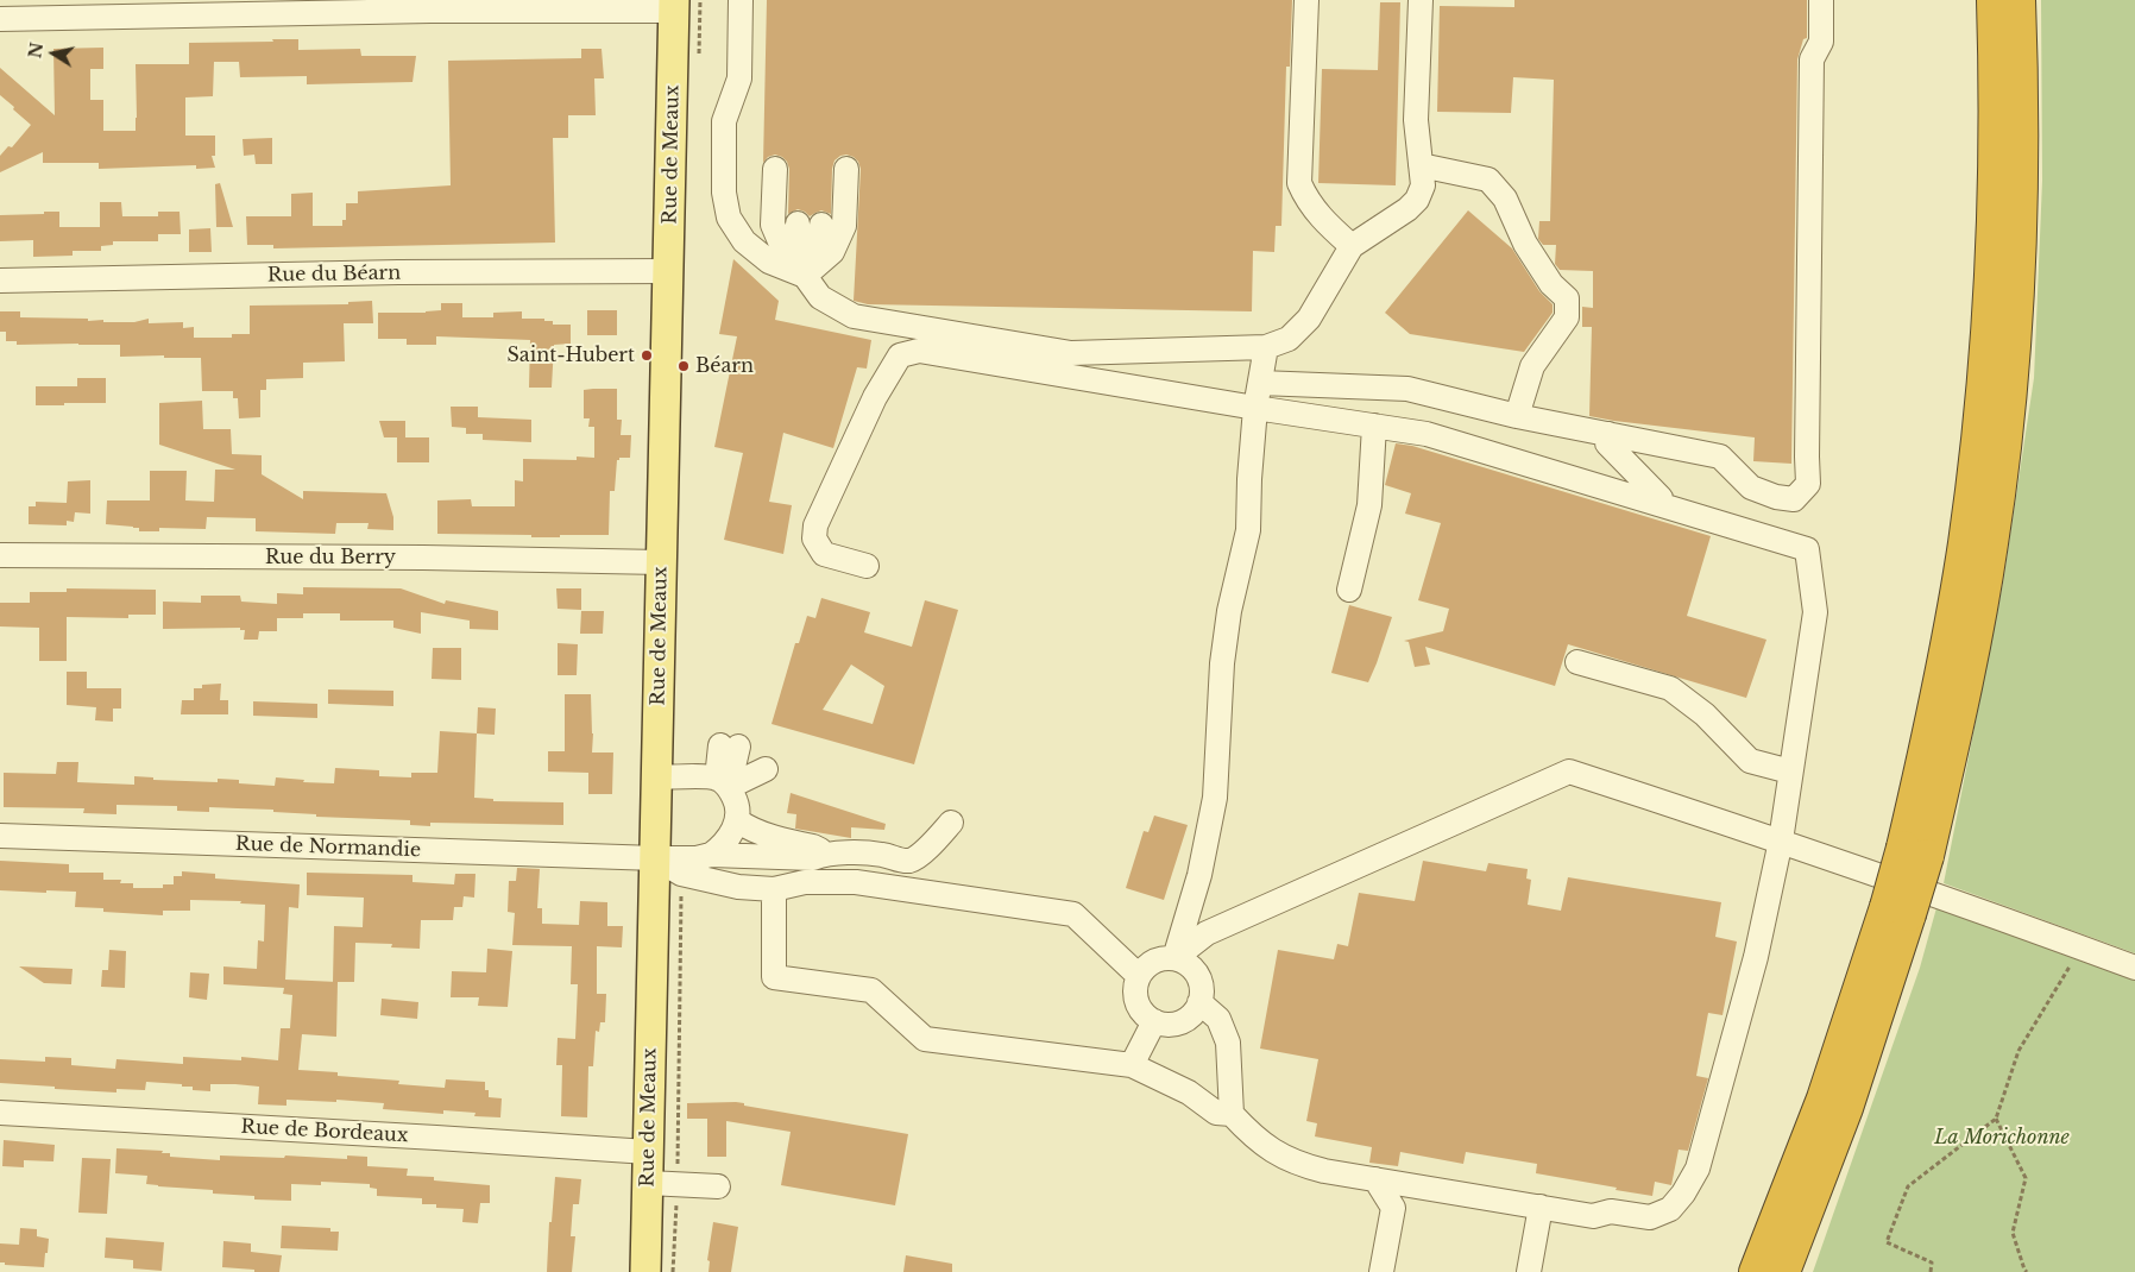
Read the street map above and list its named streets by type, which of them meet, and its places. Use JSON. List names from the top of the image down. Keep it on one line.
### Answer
{"streets":{"main road":["Rue de Meaux"],"street":["Rue du Béarn","Rue du Berry","Rue de Normandie","Rue de Bordeaux"]},"crossings":[["Rue de Meaux","Rue du Béarn"],["Rue de Meaux","Rue du Berry"],["Rue de Meaux","Rue de Normandie"],["Rue de Meaux","Rue de Bordeaux"]],"parks":["La Morichonne"],"places":["Saint-Hubert","Béarn"],"north":"left"}
